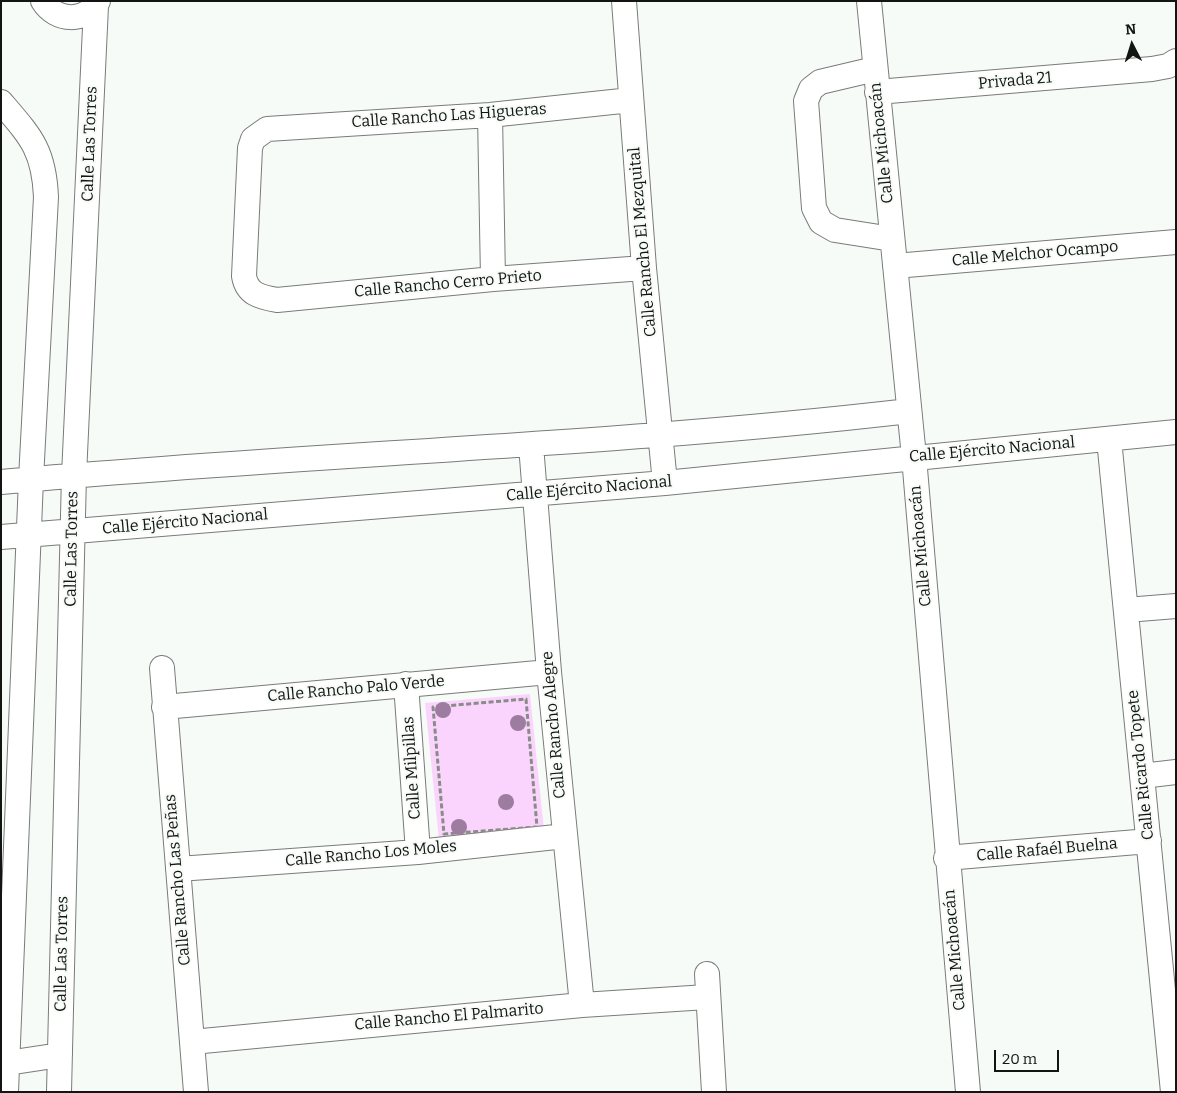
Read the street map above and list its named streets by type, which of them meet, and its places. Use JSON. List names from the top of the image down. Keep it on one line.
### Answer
{"streets":{"street":["Privada 21","Calle Rancho Las Higueras","Calle Michoacán","Calle Las Torres","Calle Rancho El Mezquital","Calle Melchor Ocampo","Calle Rancho Cerro Prieto","Calle Ejército Nacional","Calle Rancho Palo Verde","Calle Rancho Alegre","Calle Ricardo Topete","Calle Milpillas","Calle Rafaél Buelna","Calle Rancho Los Moles","Calle Rancho Las Peñas","Calle Rancho El Palmarito"]},"crossings":[["Privada 21","Calle Michoacán"],["Calle Rancho Las Higueras","Calle Rancho El Mezquital"],["Calle Rancho Las Higueras","Calle Rancho Cerro Prieto"],["Calle Michoacán","Calle Melchor Ocampo"],["Calle Michoacán","Calle Ejército Nacional"],["Calle Michoacán","Calle Rafaél Buelna"],["Calle Las Torres","Calle Ejército Nacional"],["Calle Rancho El Mezquital","Calle Rancho Cerro Prieto"],["Calle Rancho El Mezquital","Calle Ejército Nacional"],["Calle Ejército Nacional","Calle Rancho Alegre"],["Calle Ejército Nacional","Calle Ricardo Topete"],["Calle Rancho Palo Verde","Calle Rancho Alegre"],["Calle Rancho Palo Verde","Calle Milpillas"],["Calle Rancho Palo Verde","Calle Rancho Las Peñas"],["Calle Rancho Alegre","Calle Rancho Los Moles"],["Calle Rancho Alegre","Calle Rancho El Palmarito"],["Calle Ricardo Topete","Calle Rafaél Buelna"],["Calle Milpillas","Calle Rancho Los Moles"],["Calle Rancho Los Moles","Calle Rancho Las Peñas"],["Calle Rancho Las Peñas","Calle Rancho El Palmarito"]],"scale_bar":"20 m","north":"top"}
